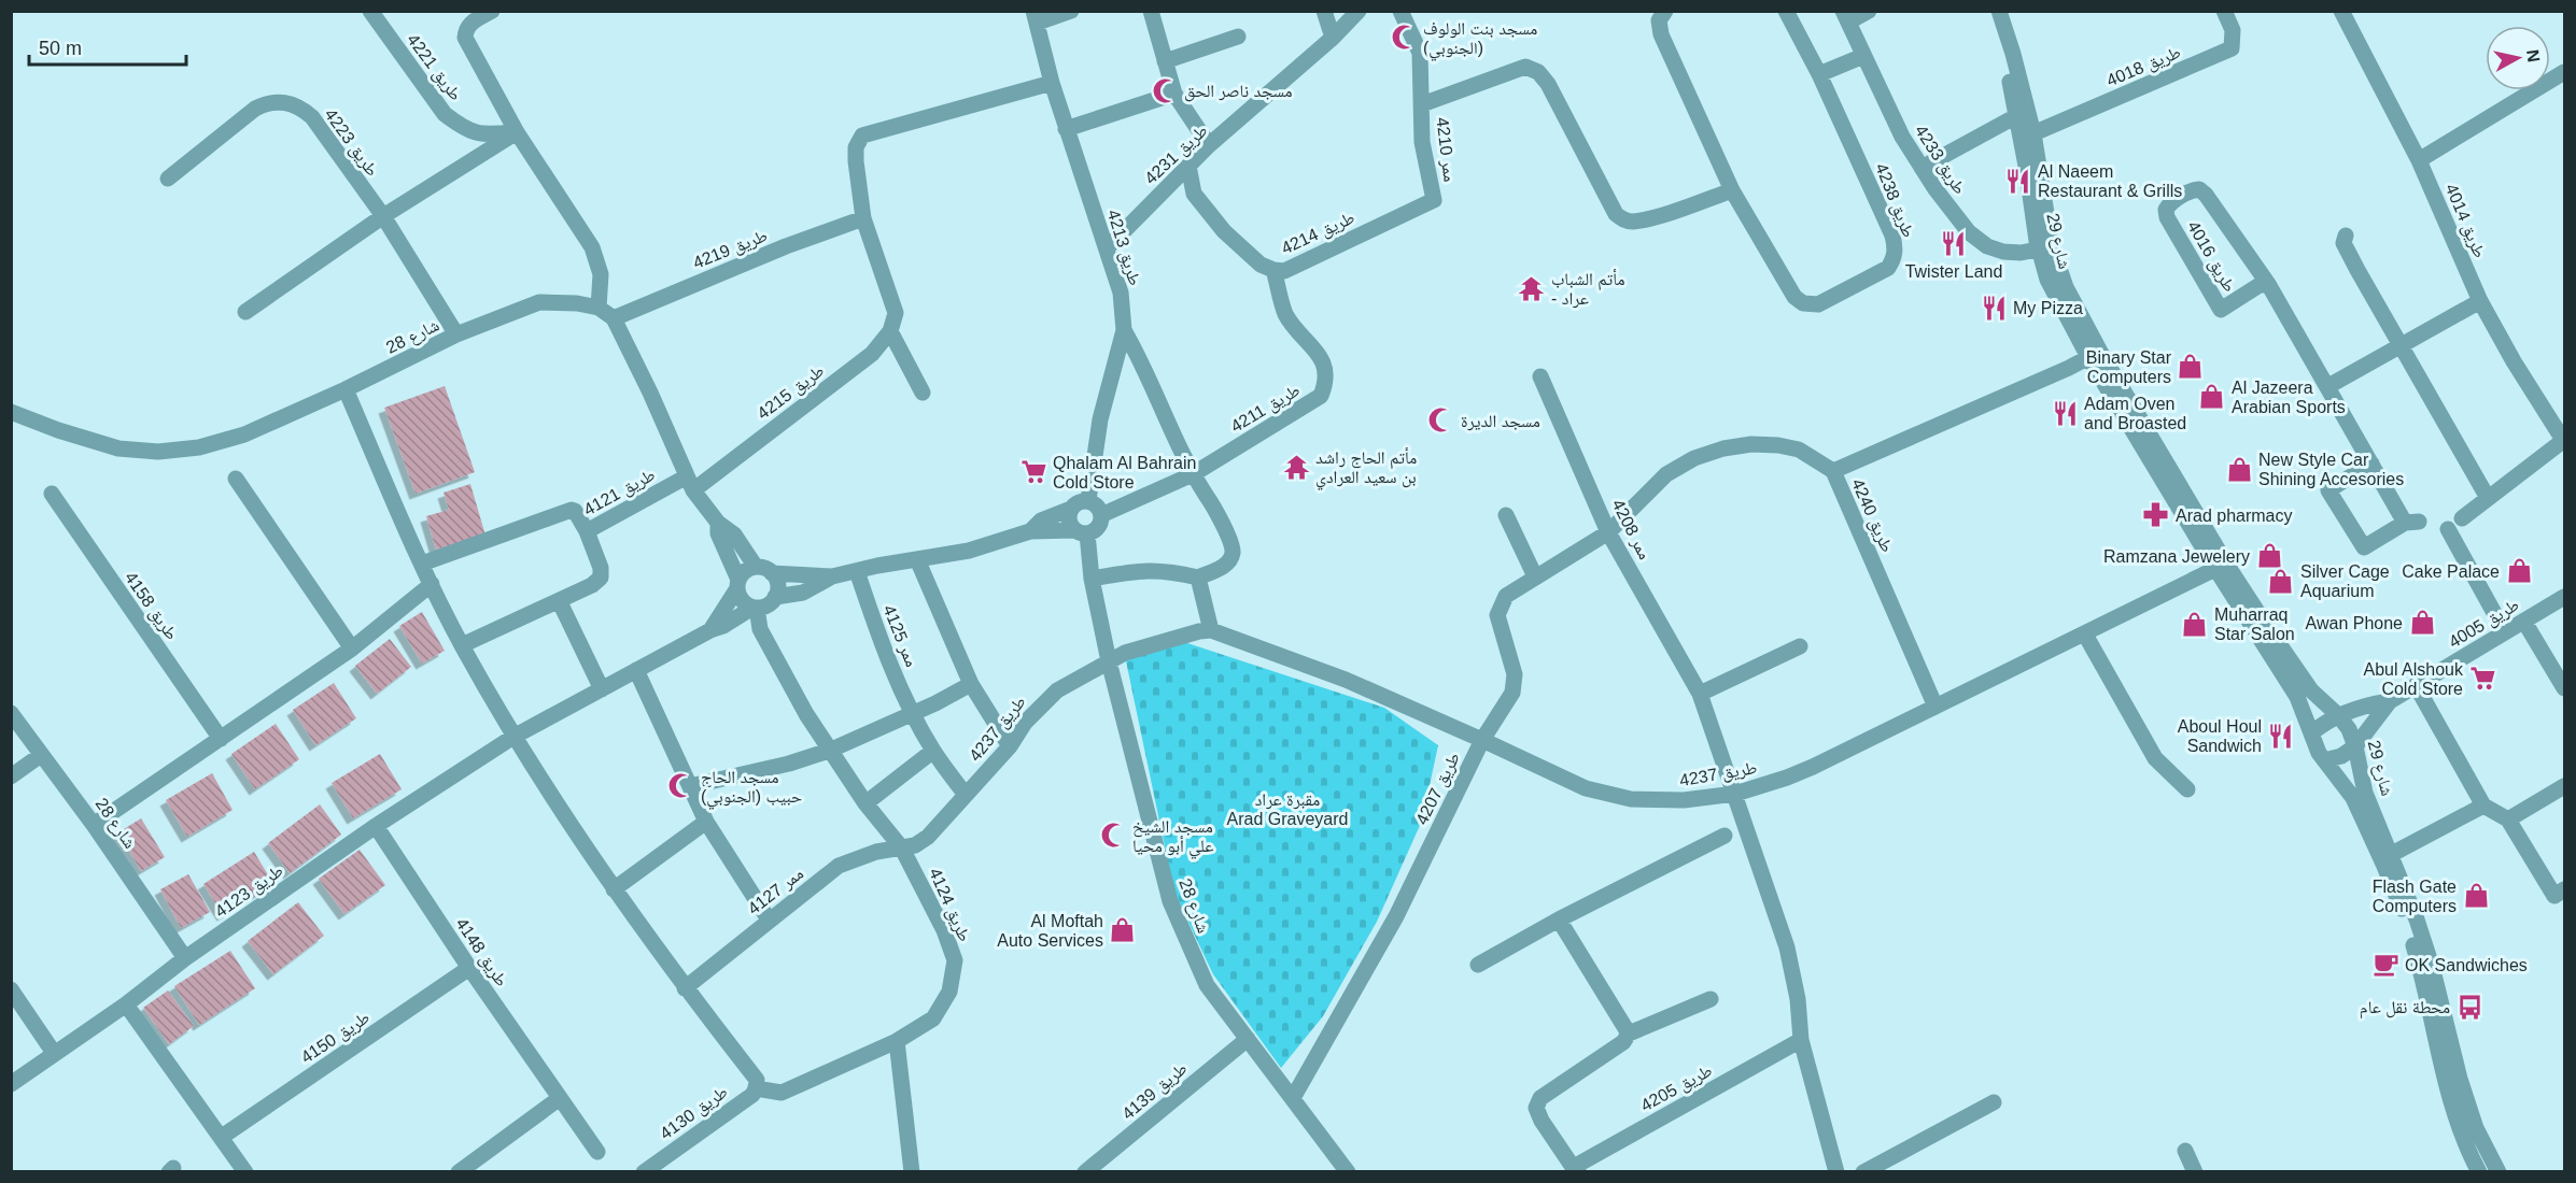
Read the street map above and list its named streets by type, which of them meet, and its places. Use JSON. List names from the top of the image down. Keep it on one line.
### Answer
{"streets":{"street":["طريق 4018","طريق 4221","طريق 4223","ممر 4210","طريق 4231","طريق 4233","طريق 4238","طريق 4014","طريق 4214","شارع 29","طريق 4213","طريق 4219","طريق 4016","شارع 28","طريق 4215","طريق 4211","طريق 4121","طريق 4240","ممر 4208","طريق 4158","طريق 4005","ممر 4125","طريق 4237","طريق 4207","طريق 4123","ممر 4127","طريق 4124","طريق 4148","طريق 4150","طريق 4205","طريق 4139","طريق 4130"]},"crossings":[["طريق 4018","شارع 29"],["طريق 4221","شارع 28"],["طريق 4223","شارع 28"],["ممر 4210","طريق 4238"],["ممر 4210","طريق 4214"],["طريق 4231","طريق 4214"],["طريق 4231","طريق 4213"],["طريق 4233","شارع 29"],["طريق 4214","طريق 4211"],["شارع 29","طريق 4005"],["شارع 29","طريق 4237"],["طريق 4213","شارع 28"],["طريق 4213","طريق 4211"],["طريق 4219","شارع 28"],["طريق 4219","طريق 4215"],["شارع 28","طريق 4215"],["شارع 28","طريق 4211"],["شارع 28","طريق 4121"],["شارع 28","طريق 4237"],["شارع 28","طريق 4207"],["شارع 28","طريق 4123"],["شارع 28","طريق 4124"],["شارع 28","طريق 4139"],["طريق 4215","طريق 4121"],["طريق 4240","ممر 4208"],["طريق 4240","طريق 4237"],["طريق 4240","طريق 4207"],["ممر 4208","طريق 4237"],["ممر 4208","طريق 4207"],["ممر 4125","طريق 4237"],["طريق 4237","طريق 4207"],["طريق 4237","ممر 4127"],["طريق 4237","طريق 4124"],["طريق 4123","طريق 4124"],["طريق 4123","طريق 4148"],["ممر 4127","طريق 4124"],["طريق 4124","طريق 4130"],["طريق 4148","طريق 4150"]],"parks":["مقبرة عراد Arad Graveyard"],"places":{"mosque":["مسجد بنت الولوف (الجنوبي)","مسجد ناصر الحق","مسجد الديرة","مسجد الحاج حبيب (الجنوبي)","مسجد الشيخ علي أبو محيا"],"restaurant":["Al Naeem Restaurant & Grills","Twister Land","My Pizza","Adam Oven and Broasted","Aboul Houl Sandwich"],"temple":["مأتم الشباب - عراد","مأتم الحاج راشد بن سعيد العرادي"],"shop":["Binary Star Computers","Al Jazeera Arabian Sports","New Style Car Shining Accesories","Ramzana Jewelery","Cake Palace","Silver Cage Aquarium","Awan Phone","Muharraq Star Salon","Flash Gate Computers","Al Moftah Auto Services"],"supermarket":["Qhalam Al Bahrain Cold Store","Abul Alshouk Cold Store"],"pharmacy":["Arad pharmacy"],"cafe":["OK Sandwiches"],"bus stop":["محطة نقل عام"]},"scale_bar":"50 m","north":"right"}
